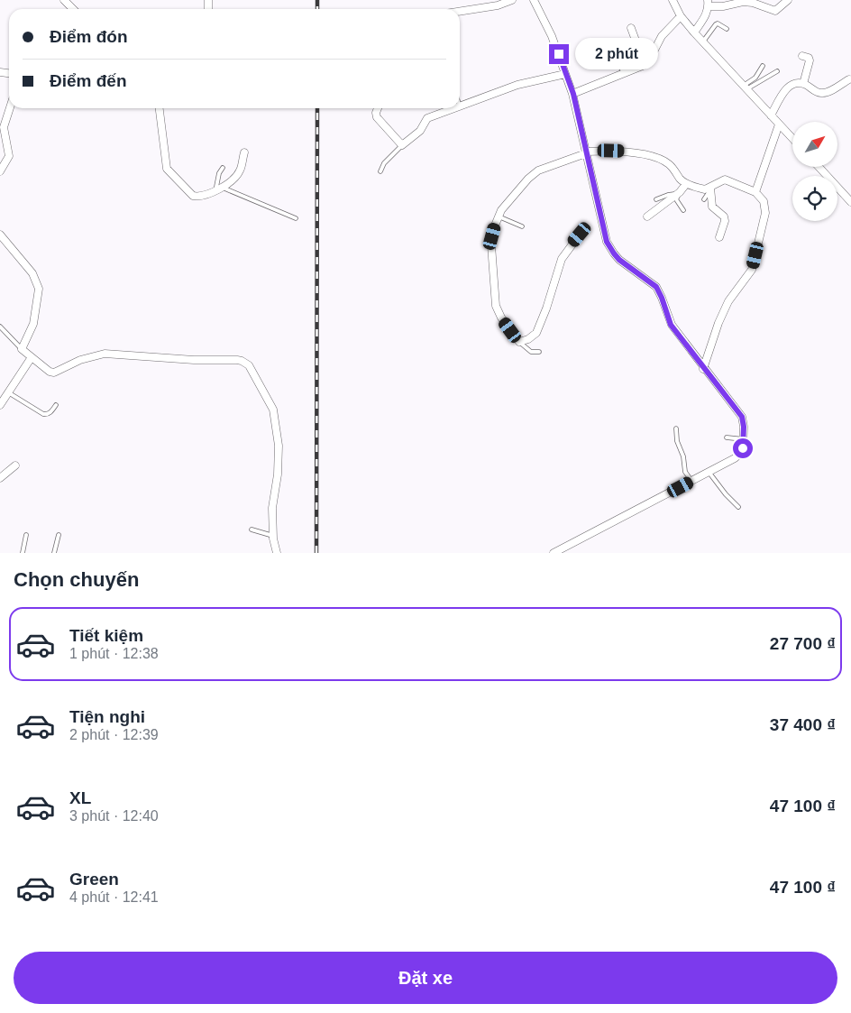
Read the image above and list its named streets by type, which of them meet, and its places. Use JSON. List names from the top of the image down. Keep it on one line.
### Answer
{"north":"top right","page":{"banner":["Điểm đón","Điểm đến"],"bubble":"2 phút","heading":"Chọn chuyến","list":[{"name":"Tiết kiệm","note":"1 phút · 12:38","value":"27 700 ₫"},{"name":"Tiện nghi","note":"2 phút · 12:39","value":"37 400 ₫"},{"name":"XL","note":"3 phút · 12:40","value":"47 100 ₫"},{"name":"Green","note":"4 phút · 12:41","value":"47 100 ₫"}],"buttons":"Đặt xe"}}
